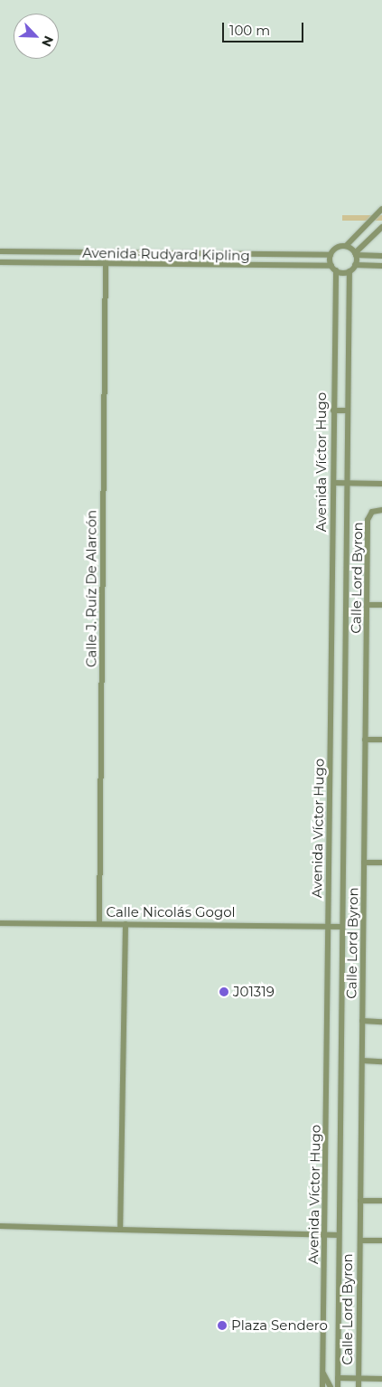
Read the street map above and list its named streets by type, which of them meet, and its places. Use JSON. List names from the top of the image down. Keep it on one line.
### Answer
{"streets":{"street":["Avenida Rudyard Kipling","Avenida Víctor Hugo","Calle Lord Byron","Calle J. Ruíz De Alarcón","Calle Nicolás Gogol"]},"crossings":[["Avenida Rudyard Kipling","Avenida Víctor Hugo"],["Avenida Rudyard Kipling","Calle J. Ruíz De Alarcón"],["Avenida Víctor Hugo","Calle Nicolás Gogol"],["Calle J. Ruíz De Alarcón","Calle Nicolás Gogol"]],"places":["J01319","Plaza Sendero"],"scale_bar":"100 m","north":"bottom right"}
